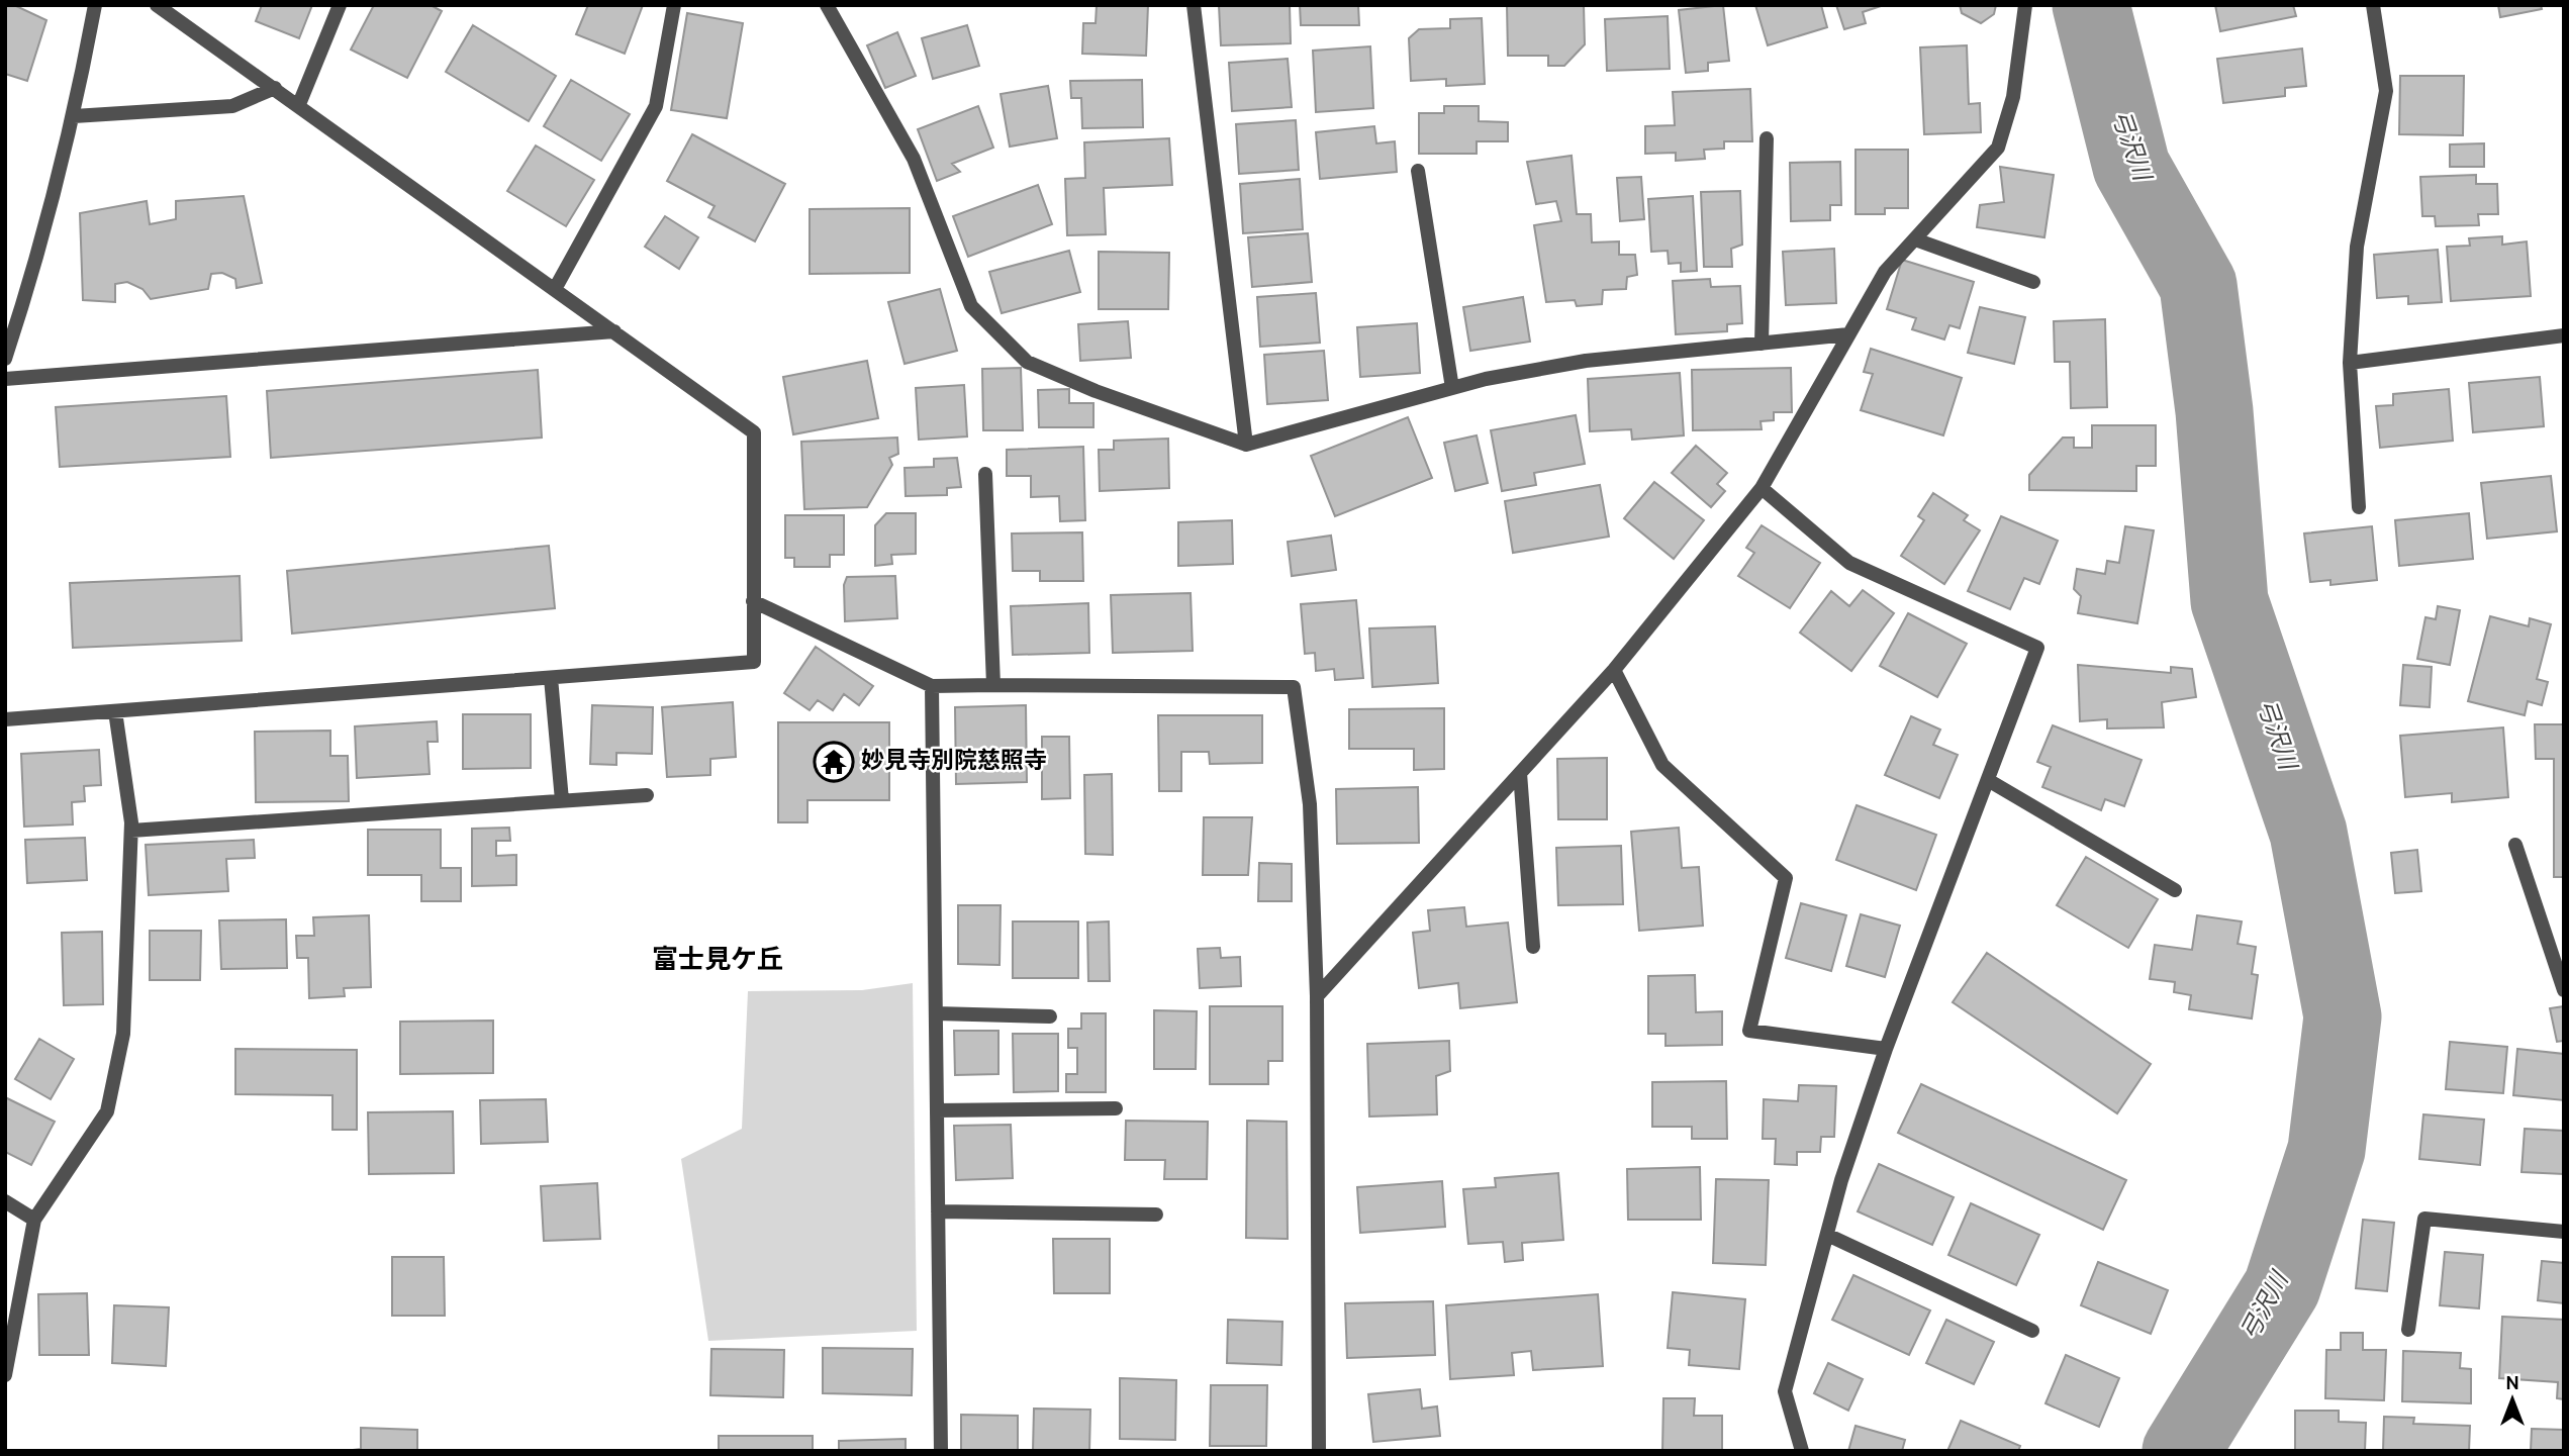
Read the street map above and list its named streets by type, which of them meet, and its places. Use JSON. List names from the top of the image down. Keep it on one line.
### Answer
{"districts":["富士見ケ丘"],"water":["弓沢川"],"places":{"temple":["妙見寺別院慈照寺"]},"north":"top"}
